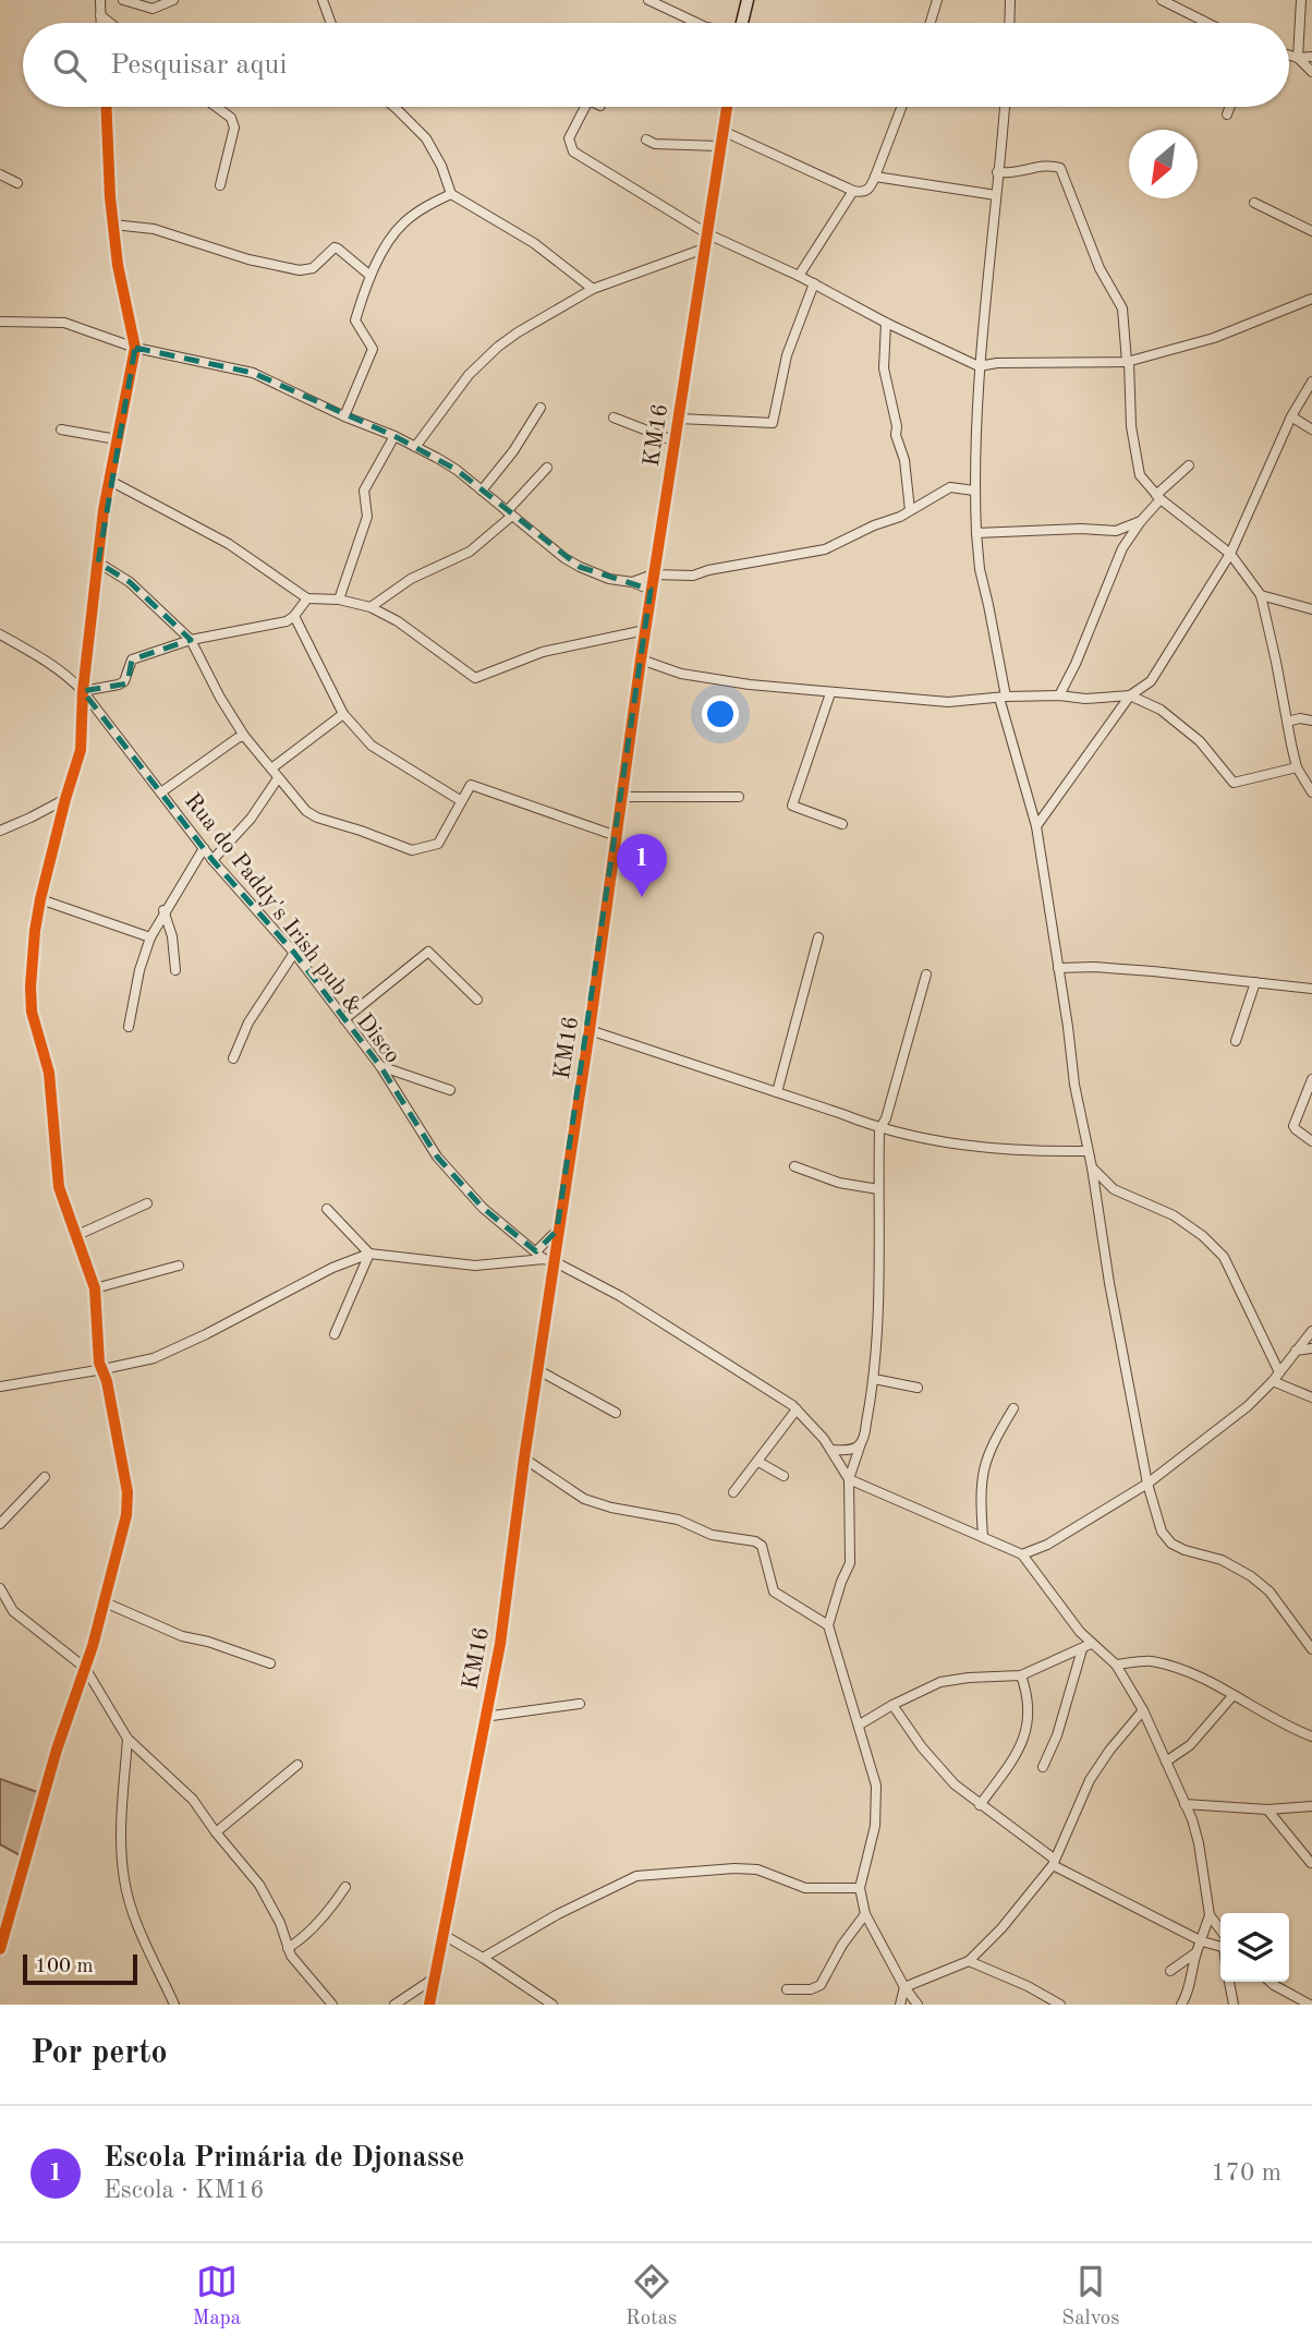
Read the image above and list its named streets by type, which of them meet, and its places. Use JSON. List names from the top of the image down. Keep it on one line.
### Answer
{"streets":{"street":["KM16","Rua do Paddy's Irish pub & Disco"]},"crossings":[["KM16","Rua do Paddy's Irish pub & Disco"]],"scale_bar":"100 m","north":"bottom left","page":{"search":"Pesquisar aqui","pins":"1","scale":"100 m","heading":"Por perto","list":[{"mark":"1","name":"Escola Primária de Djonasse","note":"Escola · KM16","value":"170 m"}],"nav":["Mapa","Rotas","Salvos"]}}
